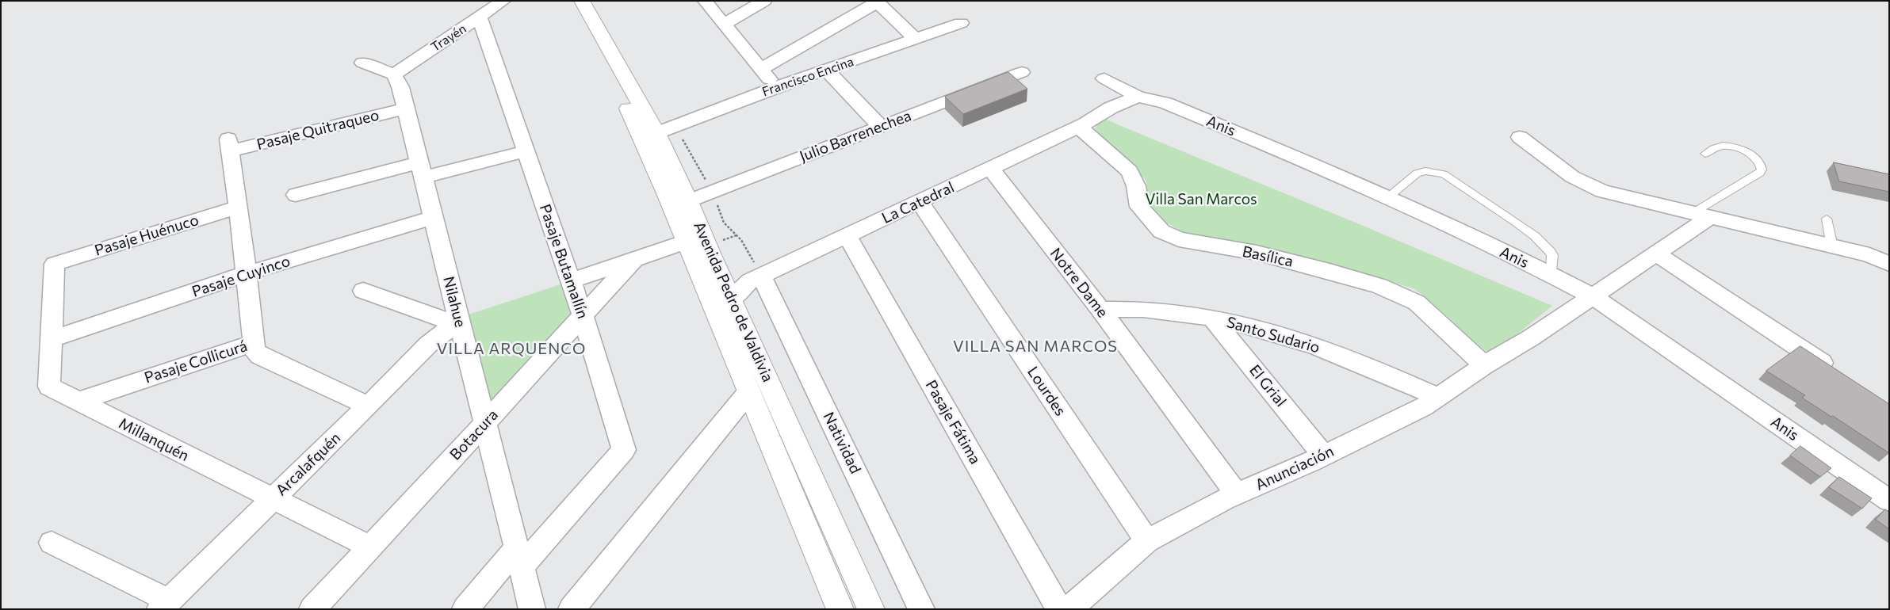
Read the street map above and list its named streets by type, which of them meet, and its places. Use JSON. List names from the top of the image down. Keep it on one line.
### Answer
{"streets":{"main road":["Avenida Pedro de Valdivia"],"street":["Trayén","Francisco Encina","Anis","Pasaje Quitraqueo","Julio Barrenechea","La Catedral","Pasaje Huénuco","Basílica","Pasaje Butamallín","Pasaje Cuyinco","Notre Dame","Nilahue","Santo Sudario","Pasaje Collicurá","El Grial","Lourdes","Pasaje Fátima","Botacura","Millanquén","Natividad","Arcalafquén","Anunciación"]},"crossings":[["Trayén","Pasaje Butamallín"],["Trayén","Nilahue"],["Francisco Encina","Avenida Pedro de Valdivia"],["Anis","La Catedral"],["Anis","Anunciación"],["Pasaje Quitraqueo","Nilahue"],["Julio Barrenechea","Avenida Pedro de Valdivia"],["La Catedral","Basílica"],["La Catedral","Notre Dame"],["La Catedral","Avenida Pedro de Valdivia"],["La Catedral","Lourdes"],["La Catedral","Pasaje Fátima"],["La Catedral","Natividad"],["Pasaje Huénuco","Millanquén"],["Basílica","Anunciación"],["Pasaje Butamallín","Nilahue"],["Pasaje Butamallín","Botacura"],["Pasaje Cuyinco","Nilahue"],["Pasaje Cuyinco","Millanquén"],["Notre Dame","Santo Sudario"],["Notre Dame","Anunciación"],["Nilahue","Botacura"],["Nilahue","Arcalafquén"],["Avenida Pedro de Valdivia","Botacura"],["Santo Sudario","El Grial"],["Santo Sudario","Anunciación"],["Pasaje Collicurá","Millanquén"],["Pasaje Collicurá","Arcalafquén"],["El Grial","Anunciación"],["Lourdes","Anunciación"],["Botacura","Millanquén"],["Millanquén","Arcalafquén"]],"districts":["VILLA SAN MARCOS","VILLA ARQUENCO"],"parks":["Villa San Marcos"]}
